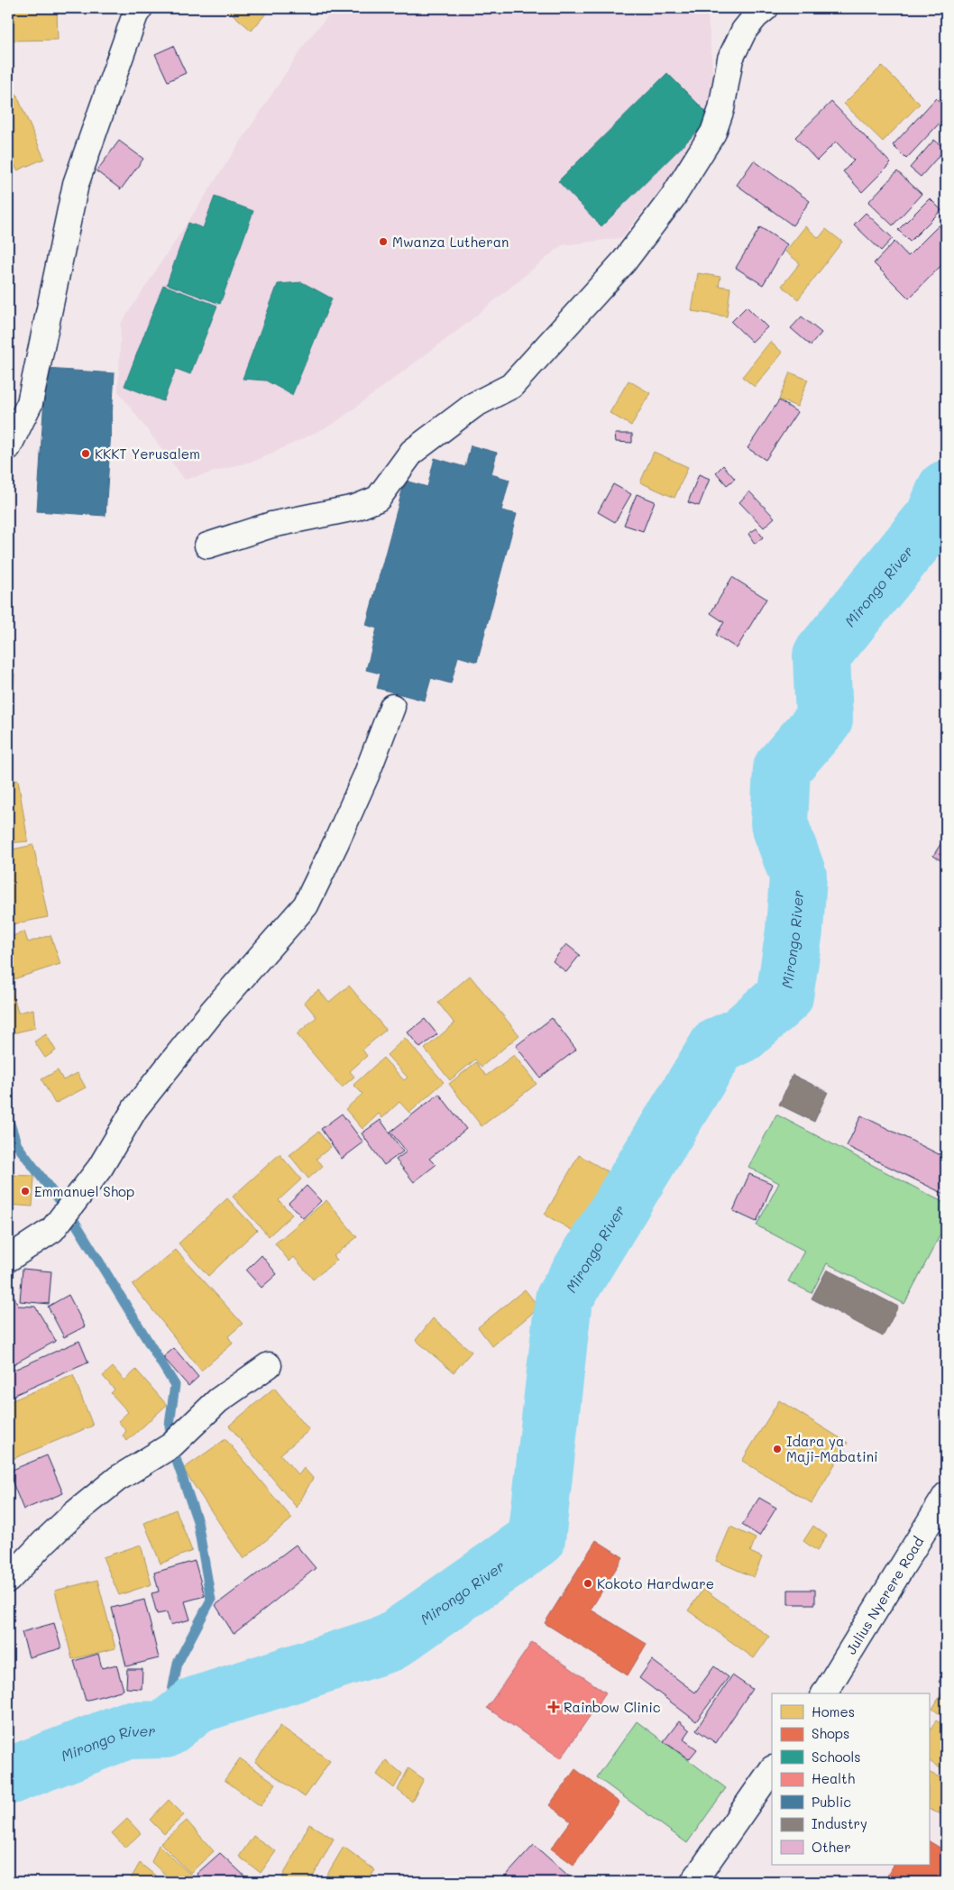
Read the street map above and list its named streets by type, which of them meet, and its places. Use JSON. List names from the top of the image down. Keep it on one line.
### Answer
{"streets":{"main road":["Julius Nyerere Road"]},"water":["Mirongo River"],"places":{"other":["Mwanza Lutheran","KKKT Yerusalem","Emmanuel Shop","Idara ya Maji-Mabatini","Kokoto Hardware"],"health":["Rainbow Clinic"]},"legend":["Homes","Shops","Schools","Health","Public","Industry","Other"]}
